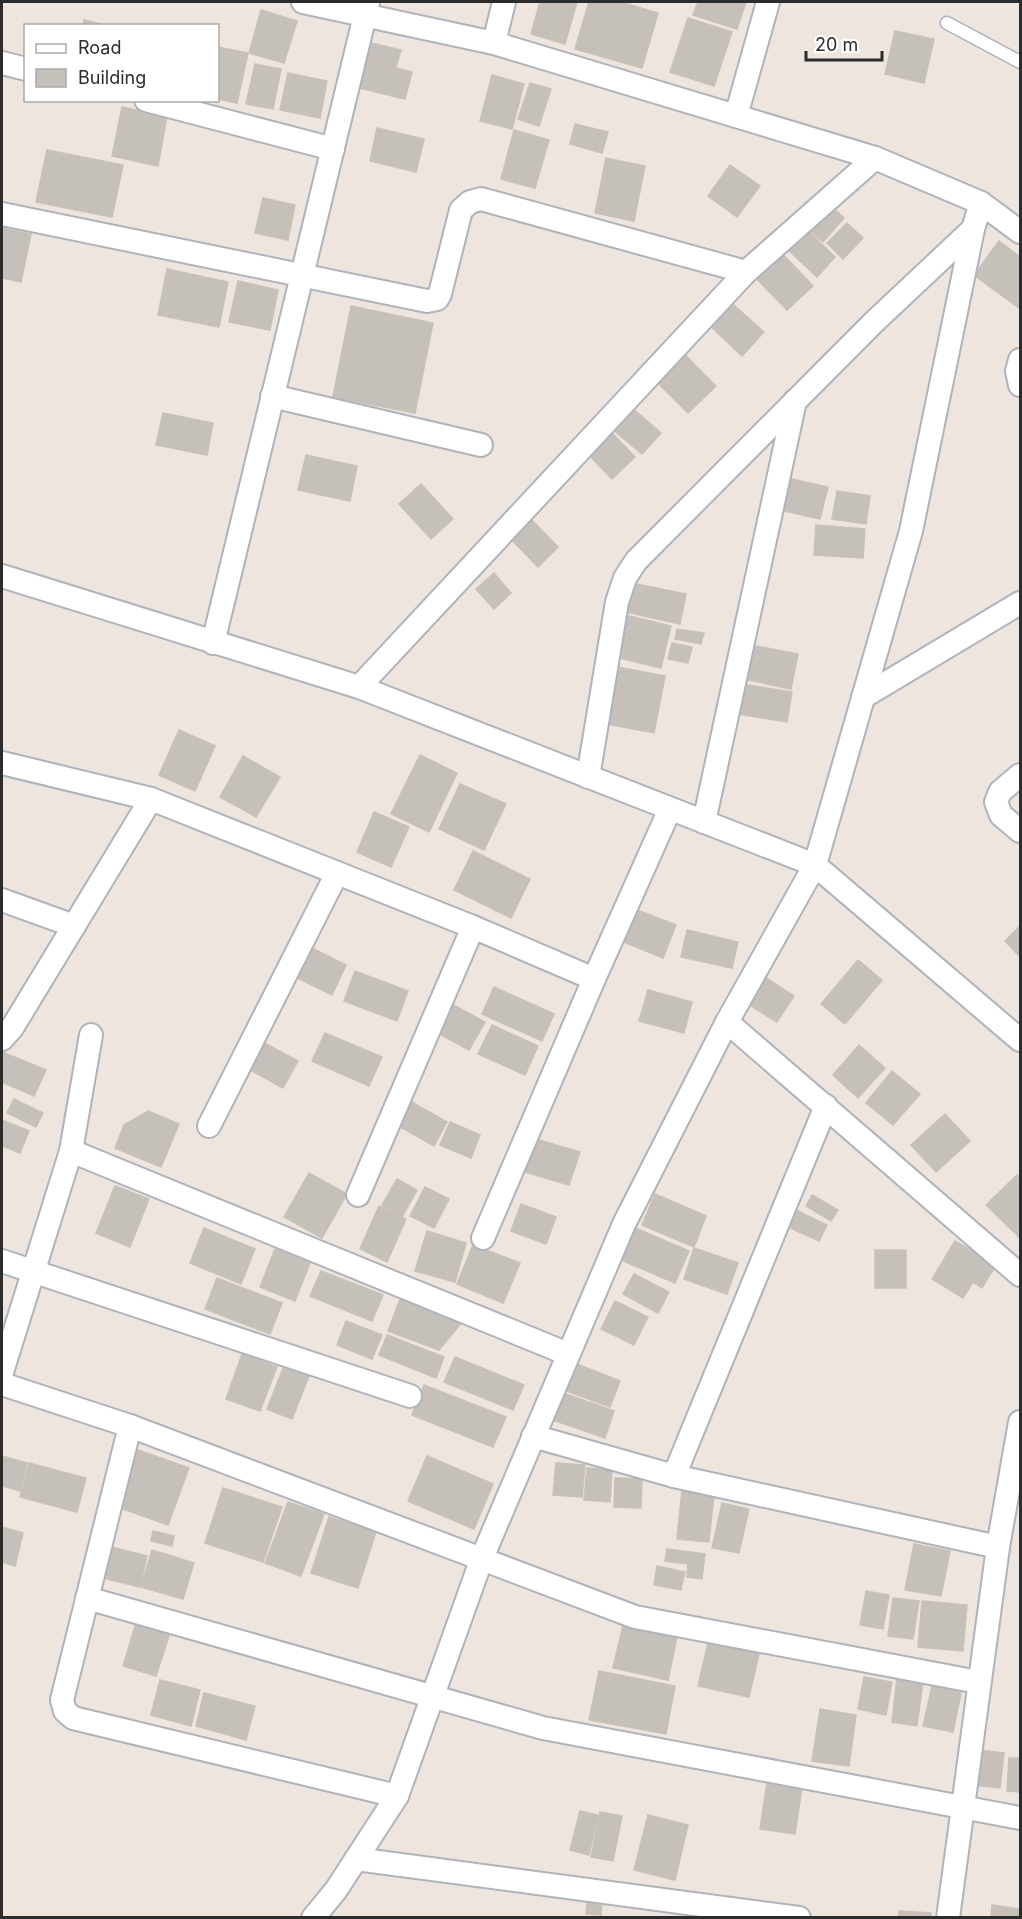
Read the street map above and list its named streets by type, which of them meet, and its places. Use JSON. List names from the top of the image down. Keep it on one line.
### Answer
{"legend":["Road","Building"],"scale_bar":"20 m"}
